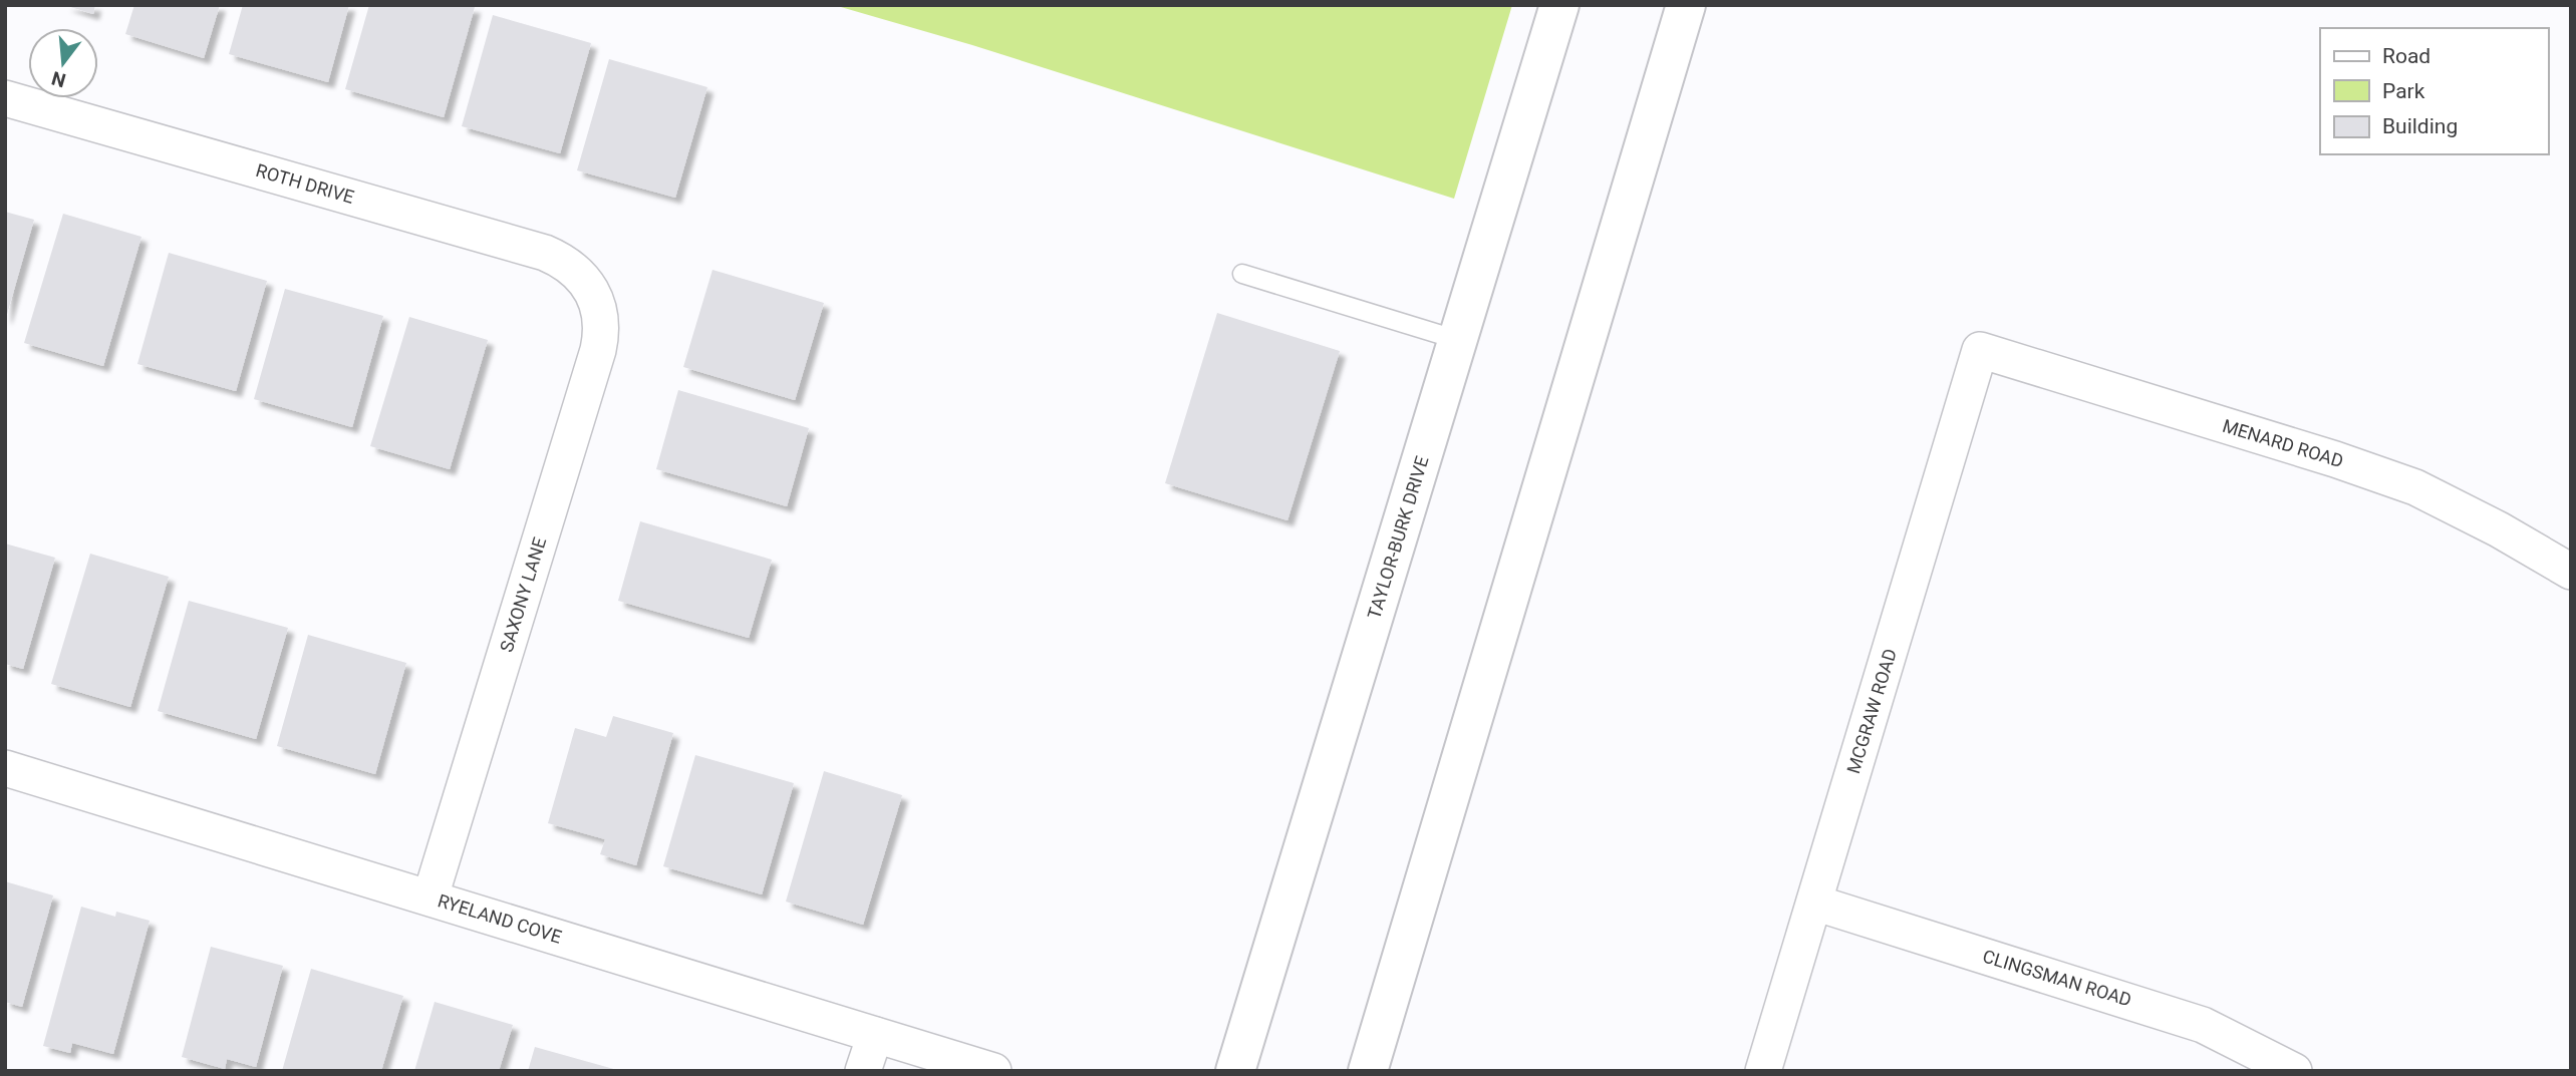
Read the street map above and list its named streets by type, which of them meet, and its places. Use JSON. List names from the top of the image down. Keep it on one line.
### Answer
{"streets":{"street":["ROTH DRIVE","MENARD ROAD","TAYLOR-BURK DRIVE","SAXONY LANE","MCGRAW ROAD","RYELAND COVE","CLINGSMAN ROAD"]},"crossings":[["ROTH DRIVE","SAXONY LANE"],["MENARD ROAD","MCGRAW ROAD"],["SAXONY LANE","RYELAND COVE"],["MCGRAW ROAD","CLINGSMAN ROAD"]],"legend":["Road","Park","Building"],"north":"bottom"}
